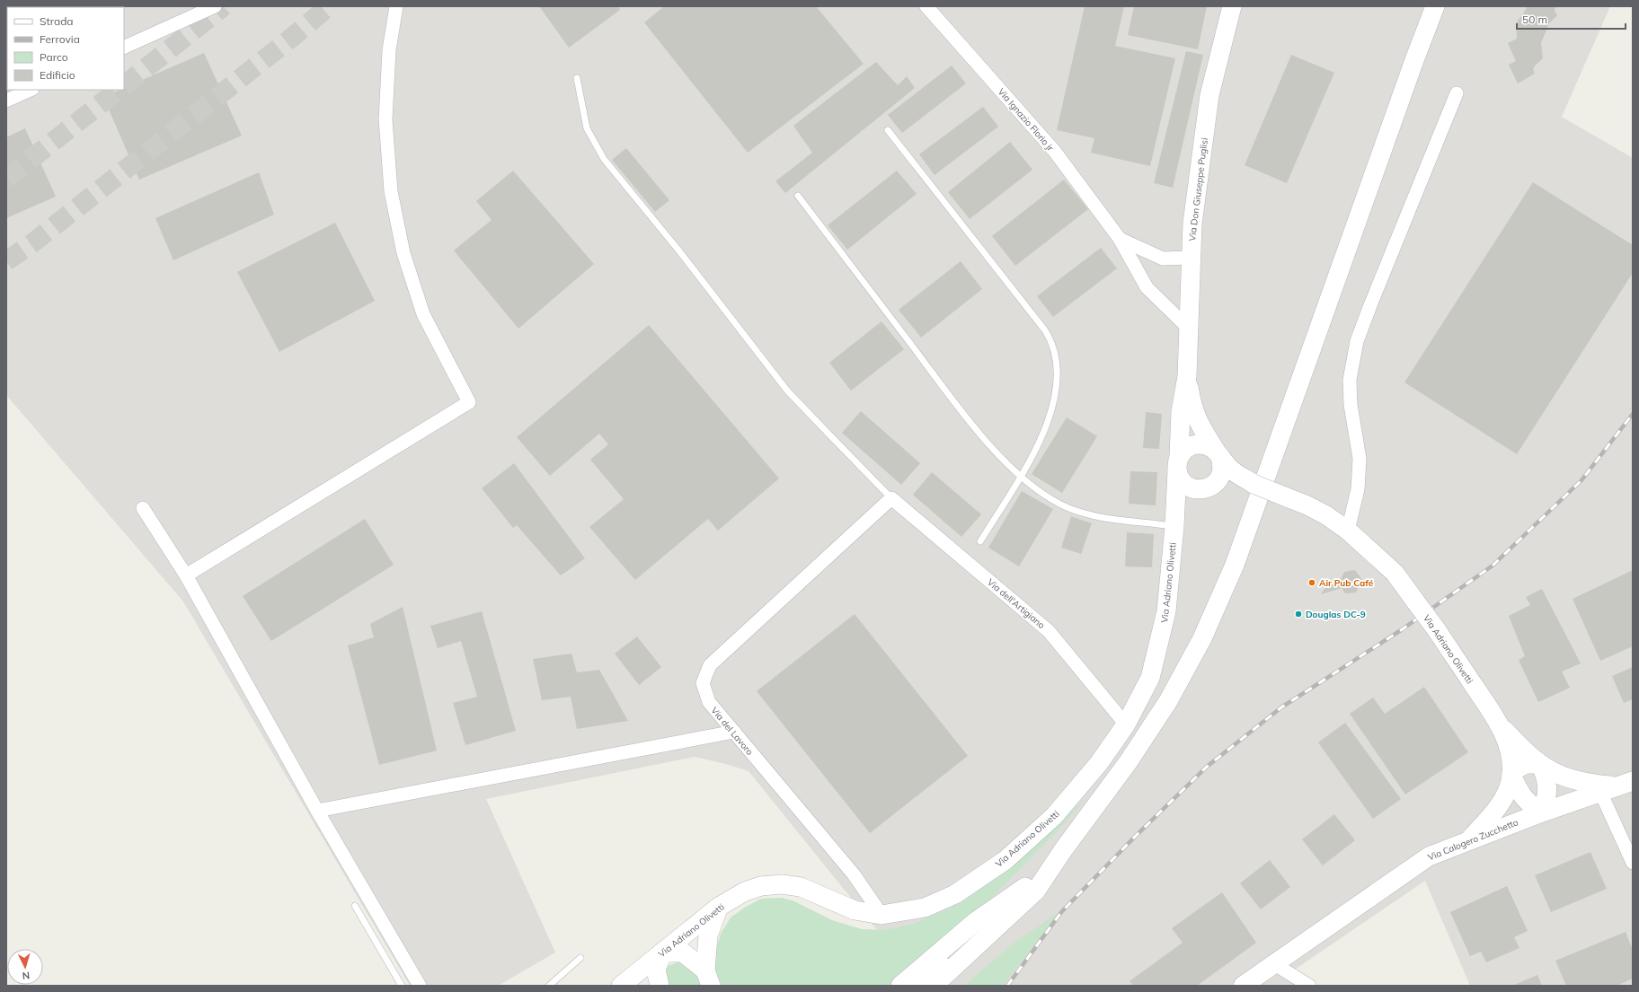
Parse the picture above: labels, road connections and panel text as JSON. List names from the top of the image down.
{
  "streets": {
    "main road": ["Via Don Giuseppe Puglisi", "Via Adriano Olivetti", "Via Calogero Zucchetto"],
    "street": ["Via Ignazio Florio jr", "Via dell'Artigiano", "Via del Lavoro"]
  },
  "crossings": [
    ["Via Ignazio Florio jr", "Via Don Giuseppe Puglisi"],
    ["Via Don Giuseppe Puglisi", "Via Adriano Olivetti"],
    ["Via Adriano Olivetti", "Via dell'Artigiano"],
    ["Via Adriano Olivetti", "Via del Lavoro"],
    ["Via Adriano Olivetti", "Via Calogero Zucchetto"],
    ["Via dell'Artigiano", "Via del Lavoro"]
  ],
  "places": ["Air Pub Café", "Douglas DC-9"],
  "legend": [
    "Strada",
    "Ferrovia",
    "Parco",
    "Edificio"
  ],
  "scale_bar": "50 m",
  "north": "bottom"
}
